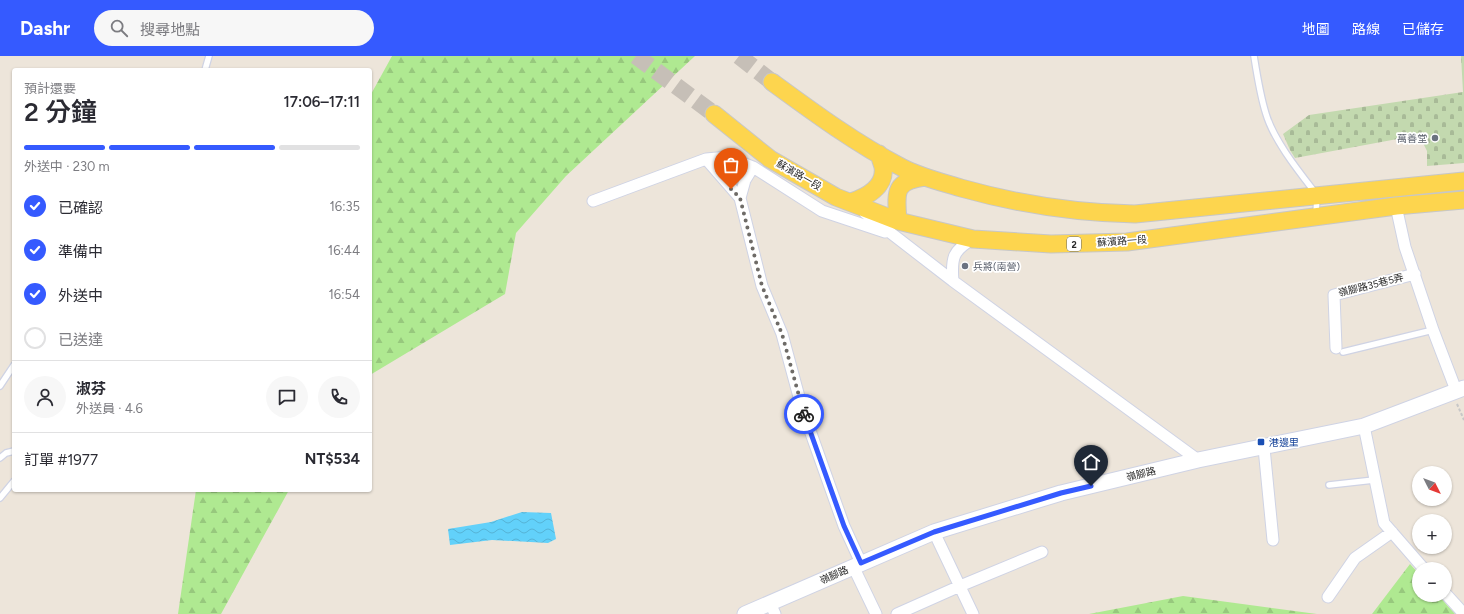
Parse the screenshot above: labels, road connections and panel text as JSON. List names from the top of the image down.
{
  "streets": {
    "main road": ["蘇濱路一段", "2"],
    "street": ["嶺腳路35巷5弄", "嶺腳路"]
  },
  "places": {
    "other": ["萬善堂", "兵將(南營)"],
    "transit": ["港邊里"]
  },
  "north": "bottom right",
  "page": {
    "header": "Dashr",
    "search": "搜尋地點",
    "nav": ["地圖", "路線", "已儲存"],
    "heading": ["2 分鐘", "預計還要", "17:06–17:11"],
    "panel": [
      "淑芬",
      "外送員 · 4.6",
      "訂單 #1977",
      "NT$534"
    ],
    "bar": "外送中 · 230 m",
    "list": [
      ["已確認", "16:35"],
      ["準備中", "16:44"],
      ["外送中", "16:54"],
      "已送達"
    ],
    "map_buttons": ["+", "−"]
  }
}
